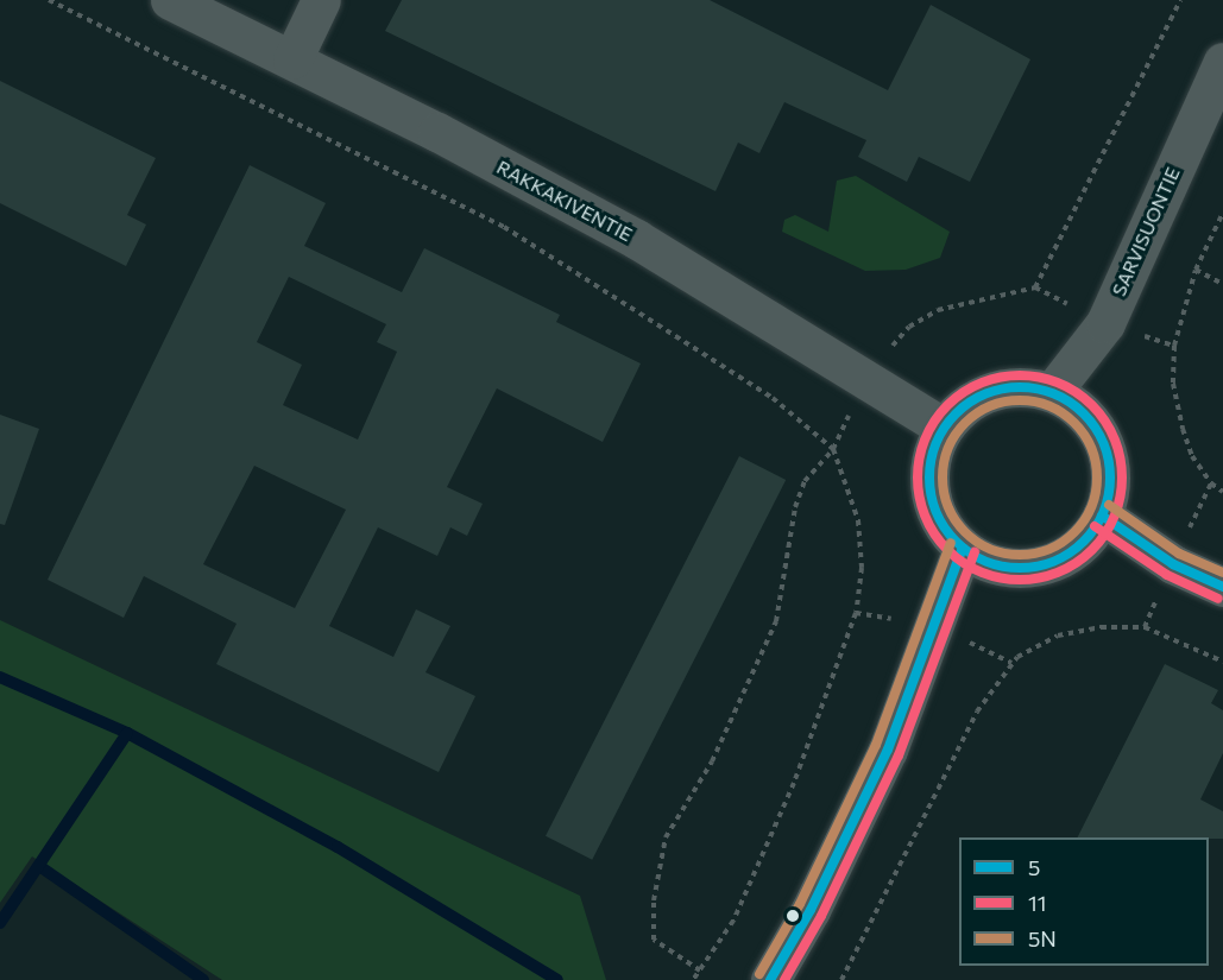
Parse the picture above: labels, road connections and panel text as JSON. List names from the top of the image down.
{
  "streets": {
    "street": ["RAKKAKIVENTIE", "SARVISUONTIE"]
  },
  "crossings": [
    ["RAKKAKIVENTIE", "SARVISUONTIE"]
  ],
  "lines": ["transit line 11", "transit line 5", "transit line 5N"],
  "legend": ["5", "11", "5N"]
}
